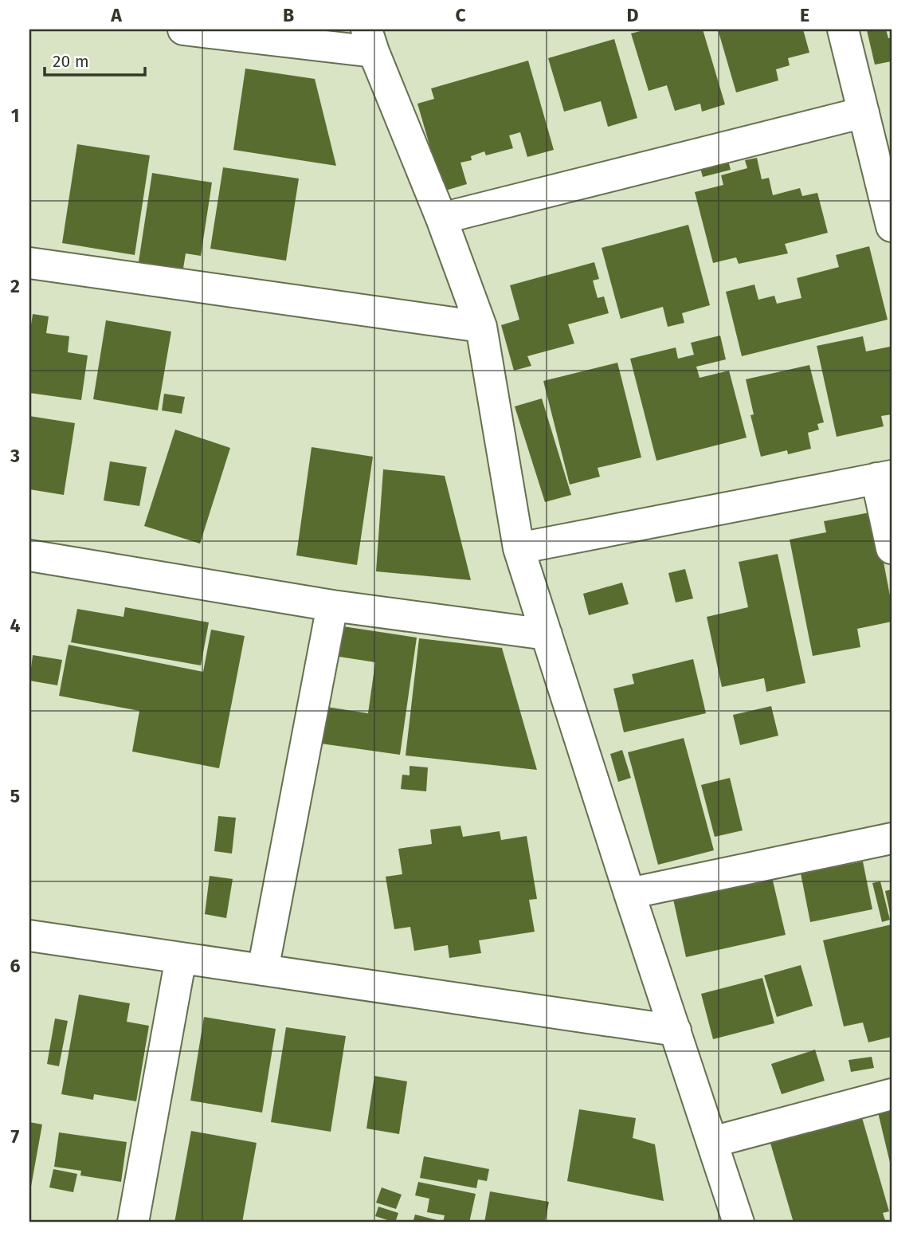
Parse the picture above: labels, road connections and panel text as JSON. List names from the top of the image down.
{
  "scale_bar": "20 m",
  "grid": {
    "columns": [
      "A",
      "B",
      "C",
      "D",
      "E"
    ],
    "rows": [
      "1",
      "2",
      "3",
      "4",
      "5",
      "6",
      "7"
    ]
  }
}
